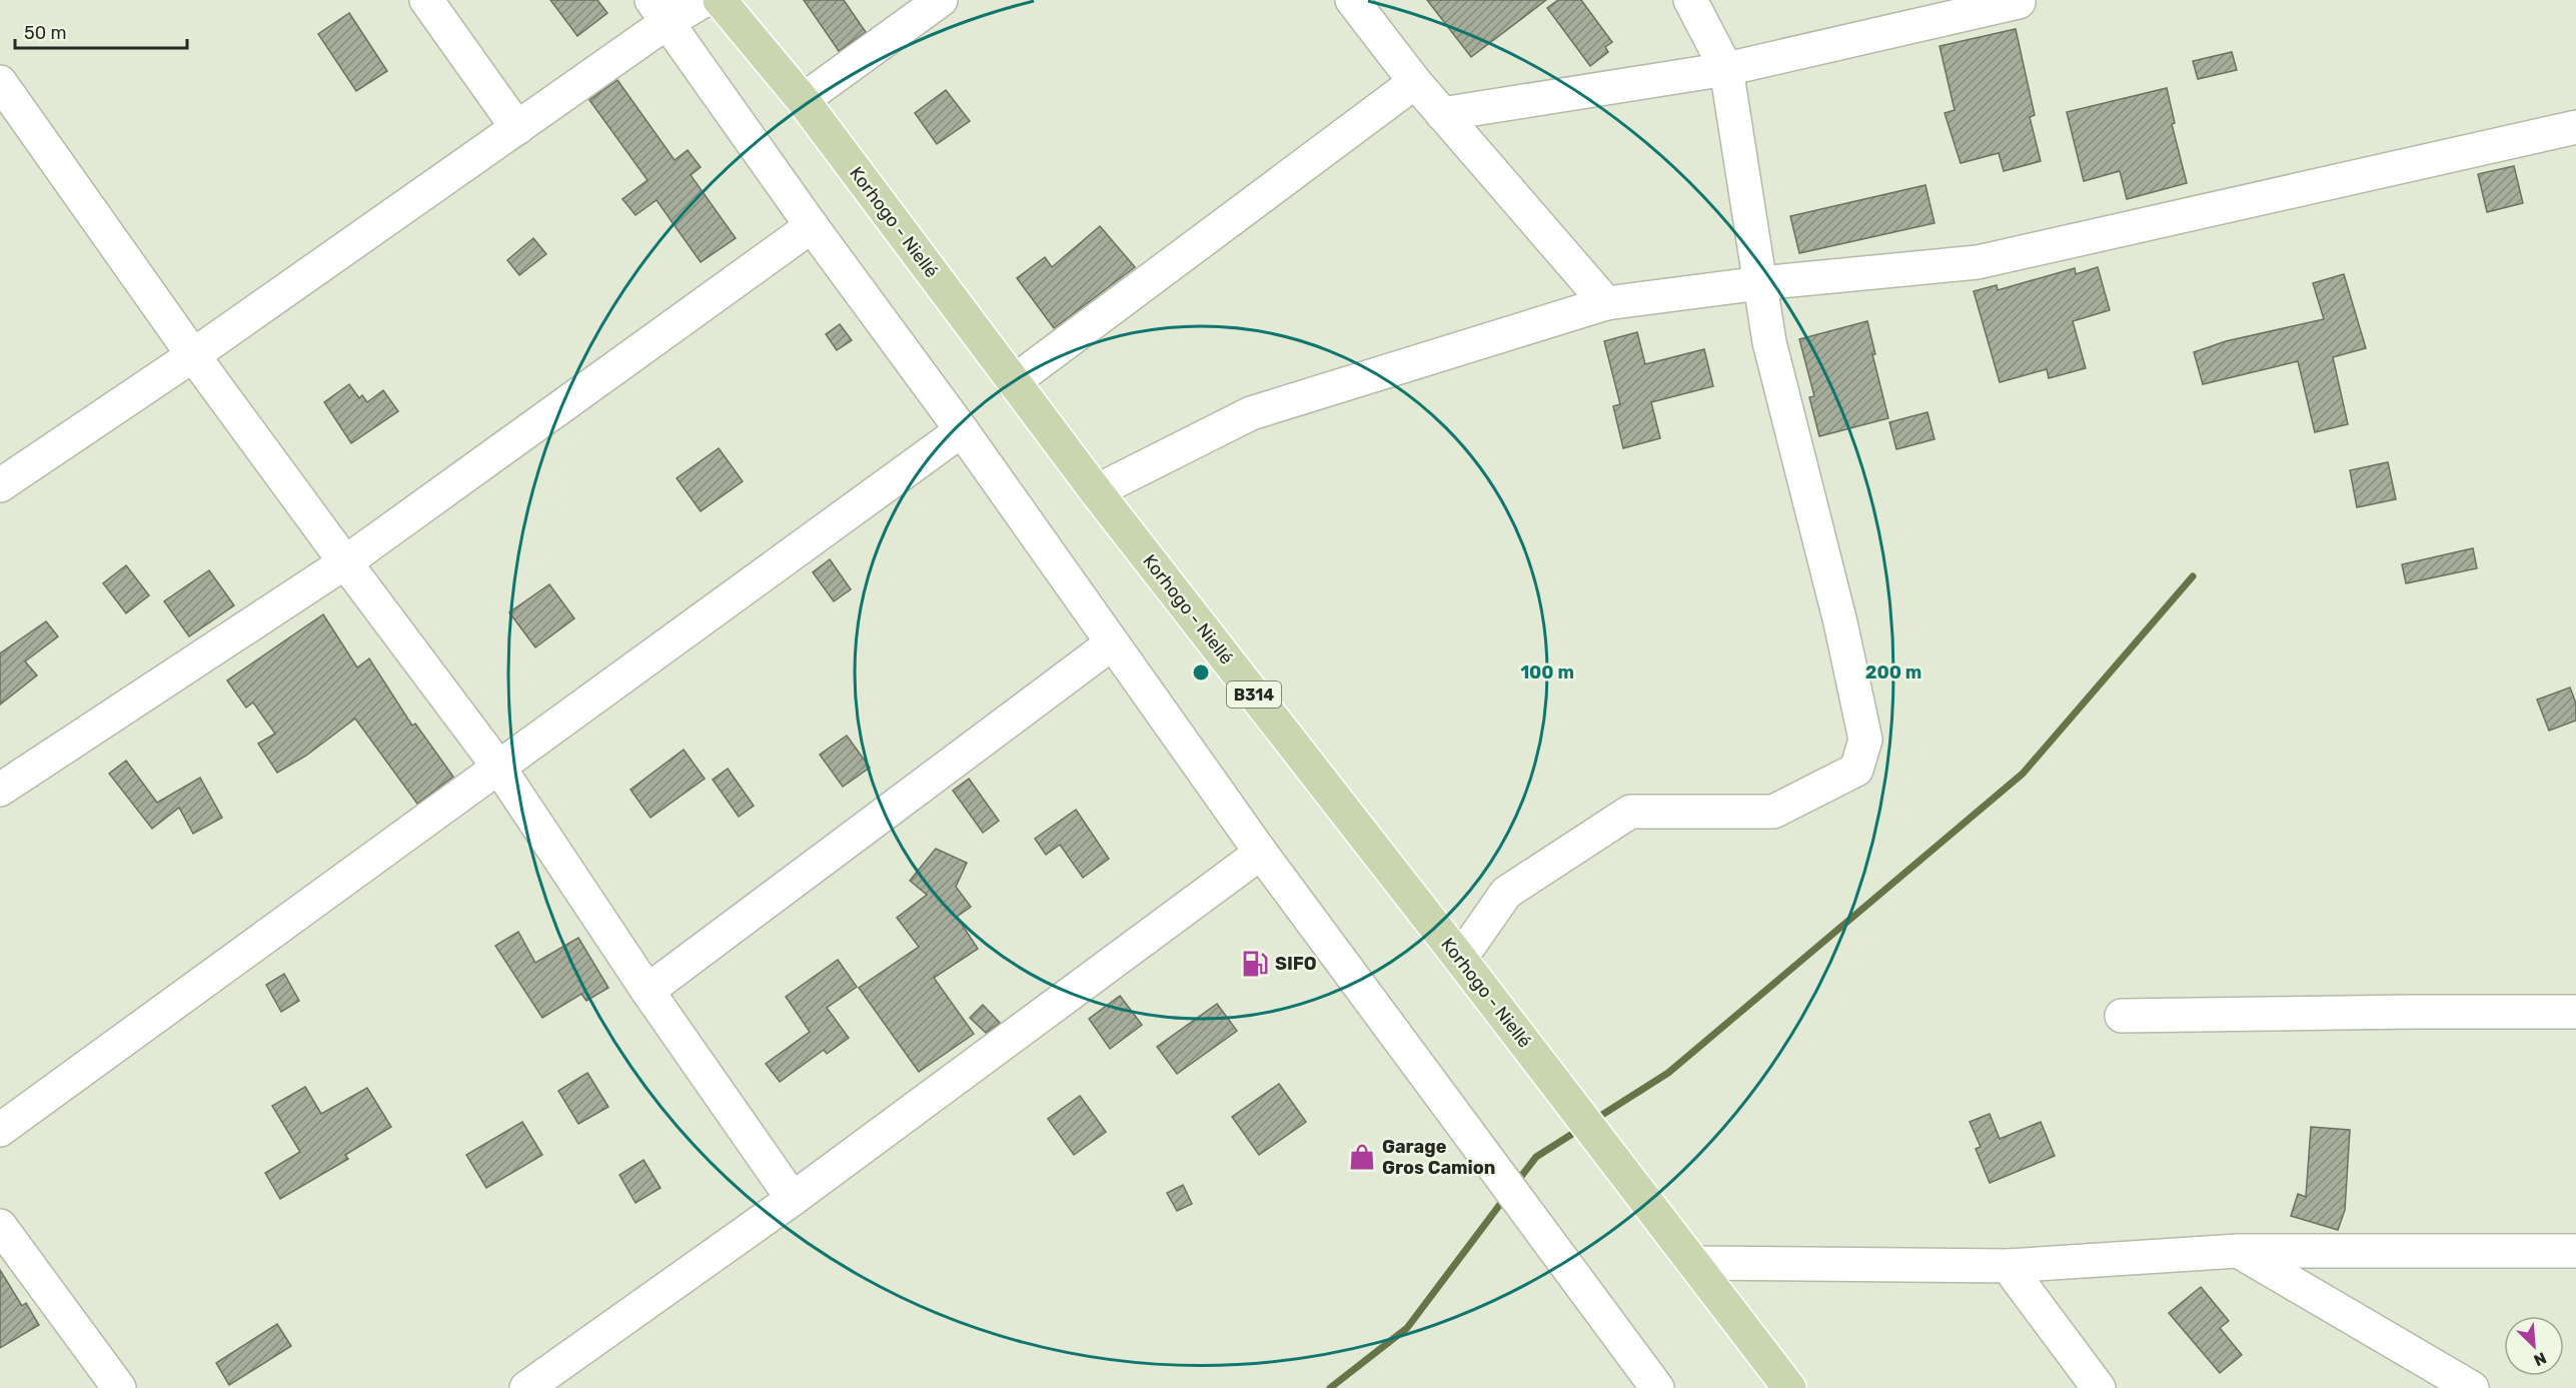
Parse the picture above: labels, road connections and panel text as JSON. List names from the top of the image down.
{
  "streets": {
    "main road": ["Korhogo - Niellé", "B314"]
  },
  "places": {
    "fuel station": ["SIFO"],
    "shop": ["Garage Gros Camion"]
  },
  "scale_bar": "50 m",
  "north": "bottom right",
  "rings": ["100 m", "200 m"]
}
